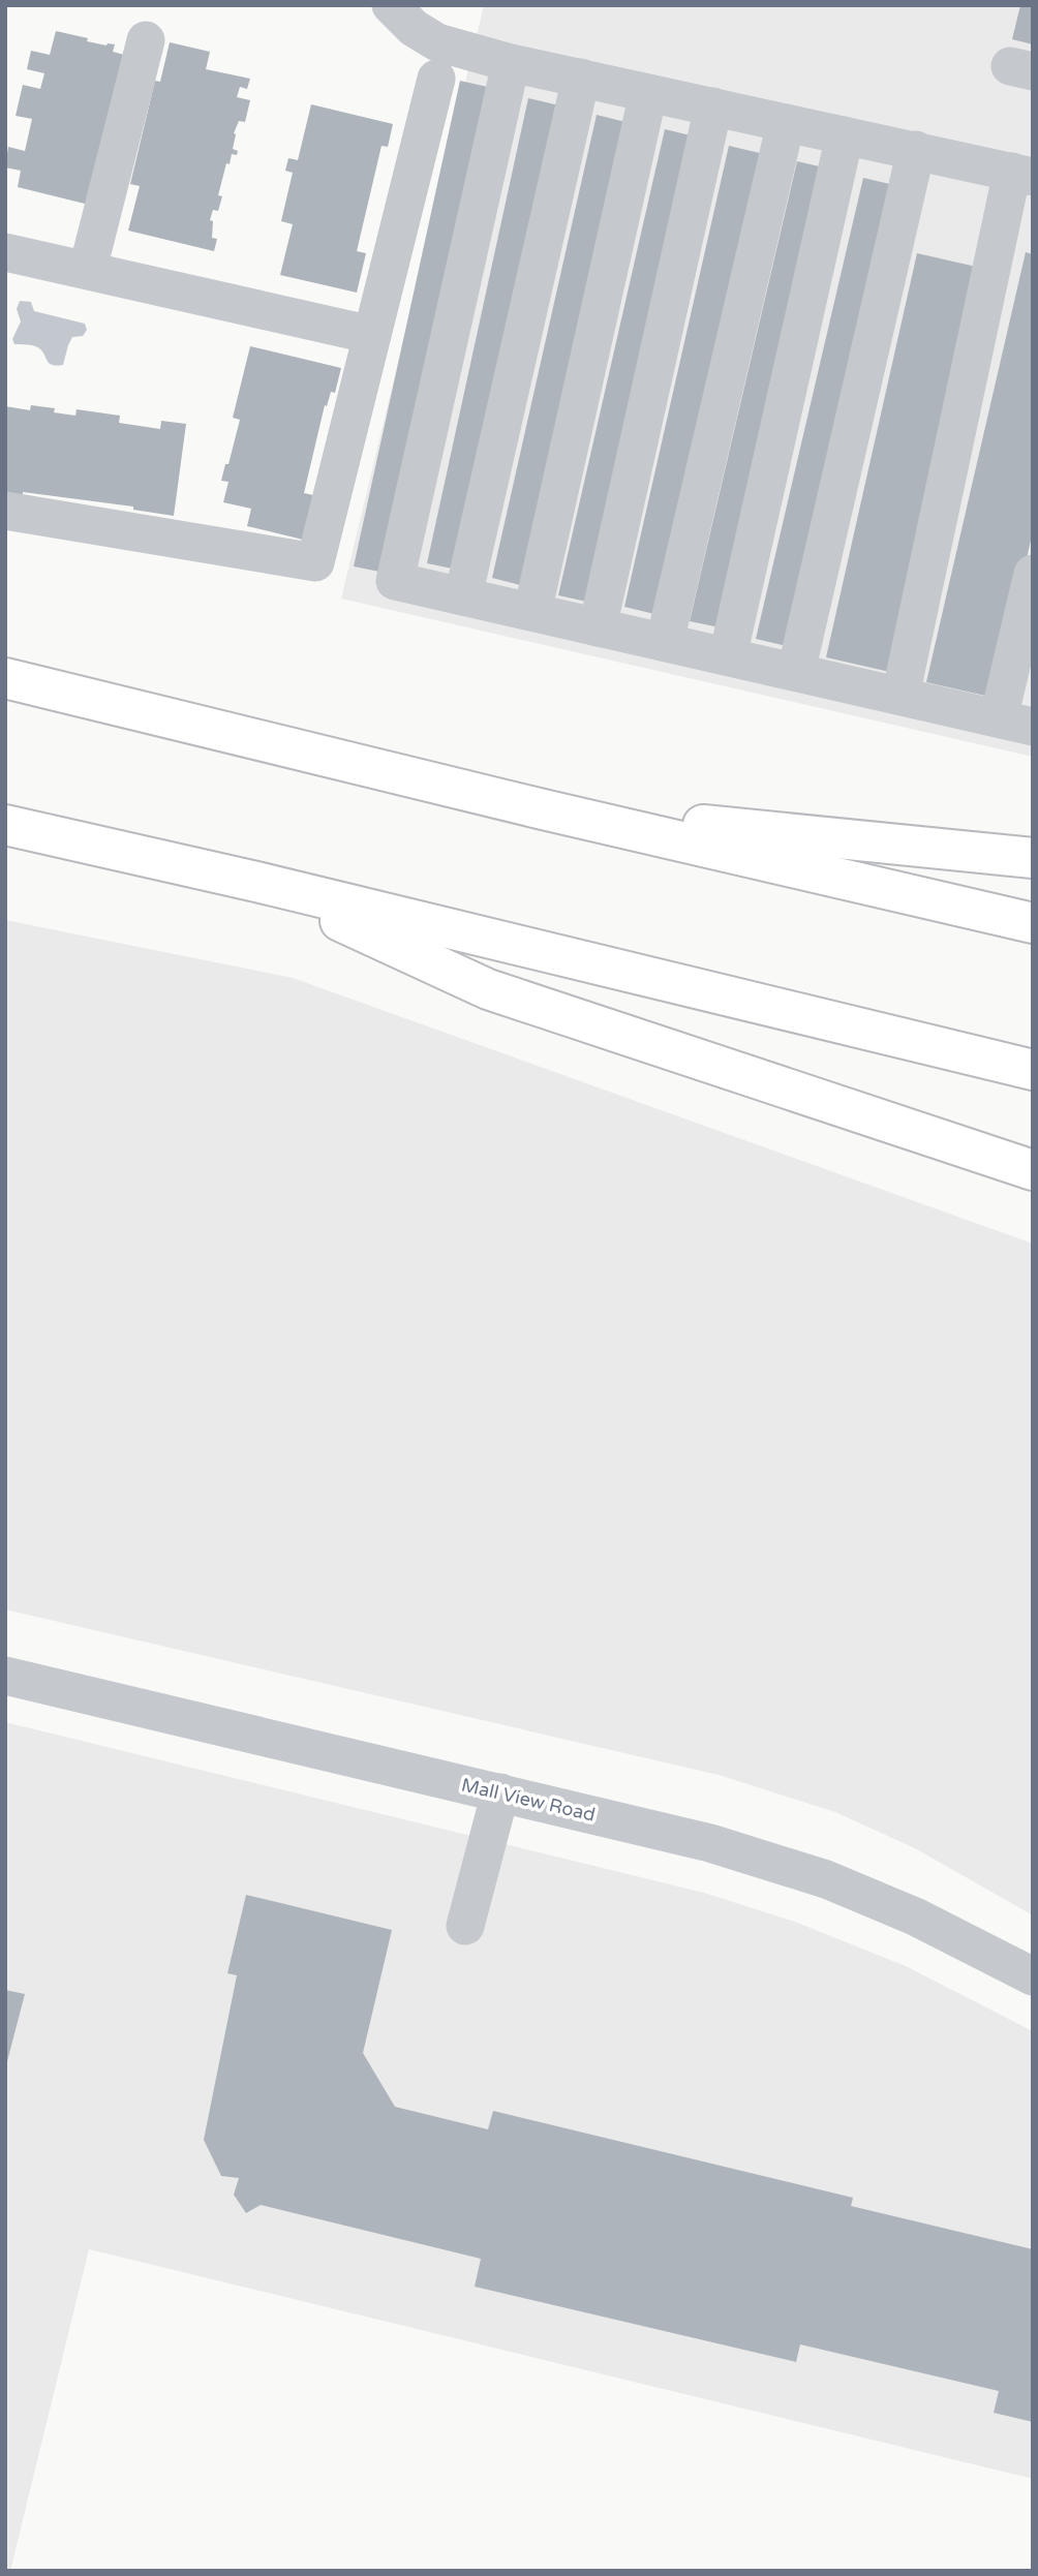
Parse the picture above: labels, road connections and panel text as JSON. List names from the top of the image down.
{
  "streets": {
    "street": ["Mall View Road"]
  }
}
